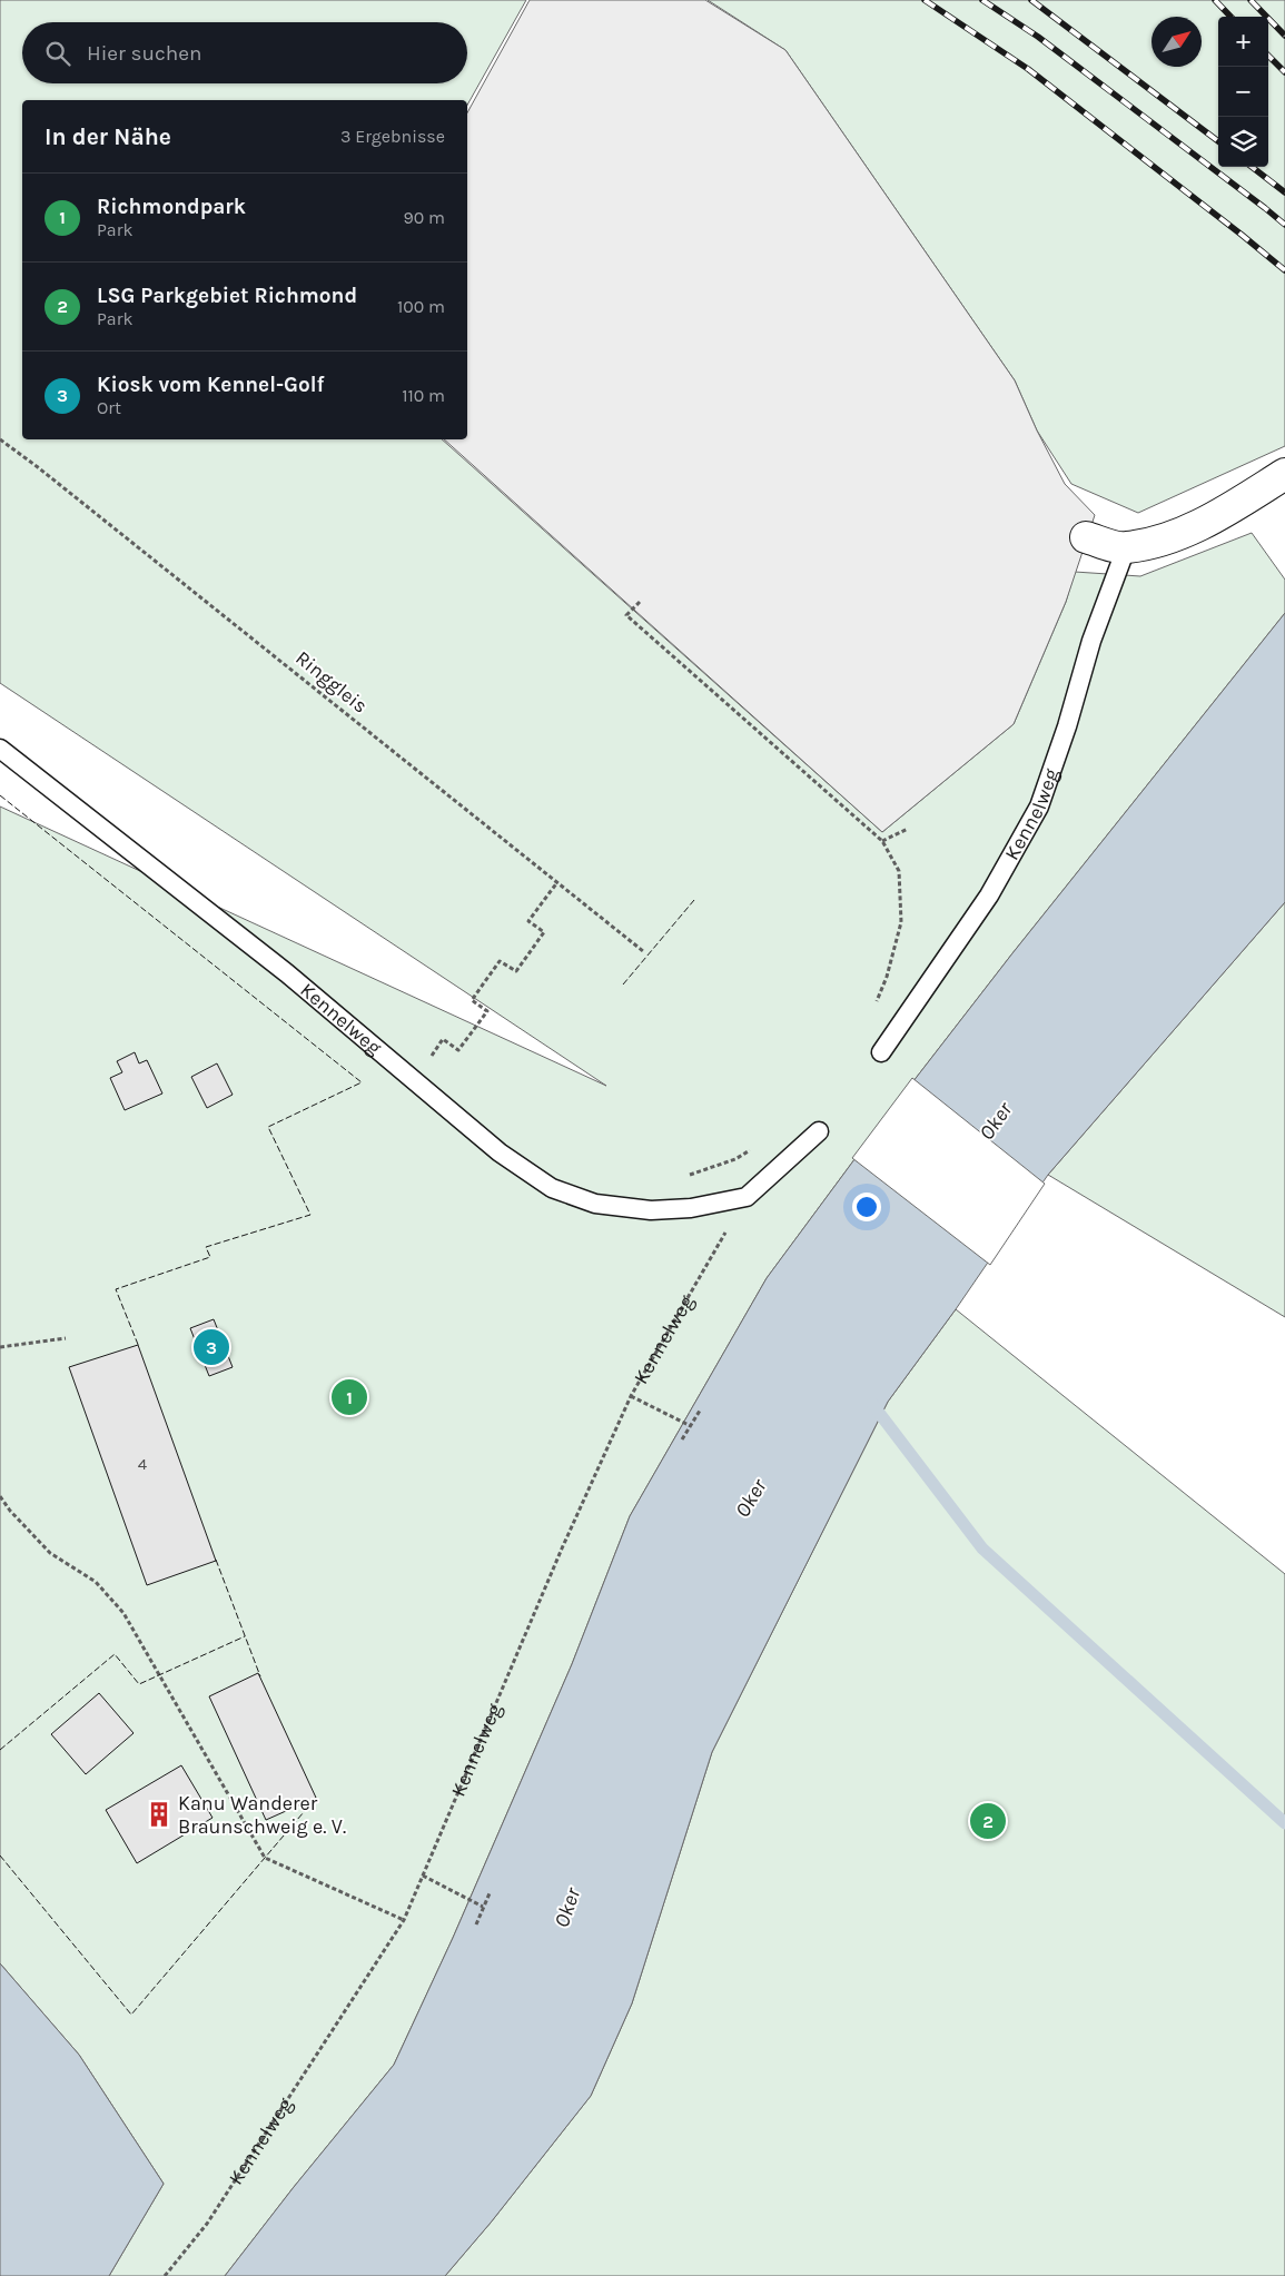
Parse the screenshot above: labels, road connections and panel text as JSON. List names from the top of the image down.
{
  "streets": {
    "lane": ["Kennelweg"],
    "path": ["Ringgleis"]
  },
  "water": ["Oker"],
  "places": {
    "building": ["Kanu Wanderer Braunschweig e. V."]
  },
  "house_numbers": ["4"],
  "north": "top right",
  "page": {
    "map_buttons": ["+", "−"],
    "search": "Hier suchen",
    "heading": ["In der Nähe", "3 Ergebnisse"],
    "list": [
      {
        "mark": "1",
        "name": "Richmondpark",
        "note": "Park",
        "value": "90 m"
      },
      {
        "mark": "2",
        "name": "LSG Parkgebiet Richmond",
        "note": "Park",
        "value": "100 m"
      },
      {
        "mark": "3",
        "name": "Kiosk vom Kennel-Golf",
        "note": "Ort",
        "value": "110 m"
      }
    ],
    "pins": ["3", "1", "2"]
  }
}
